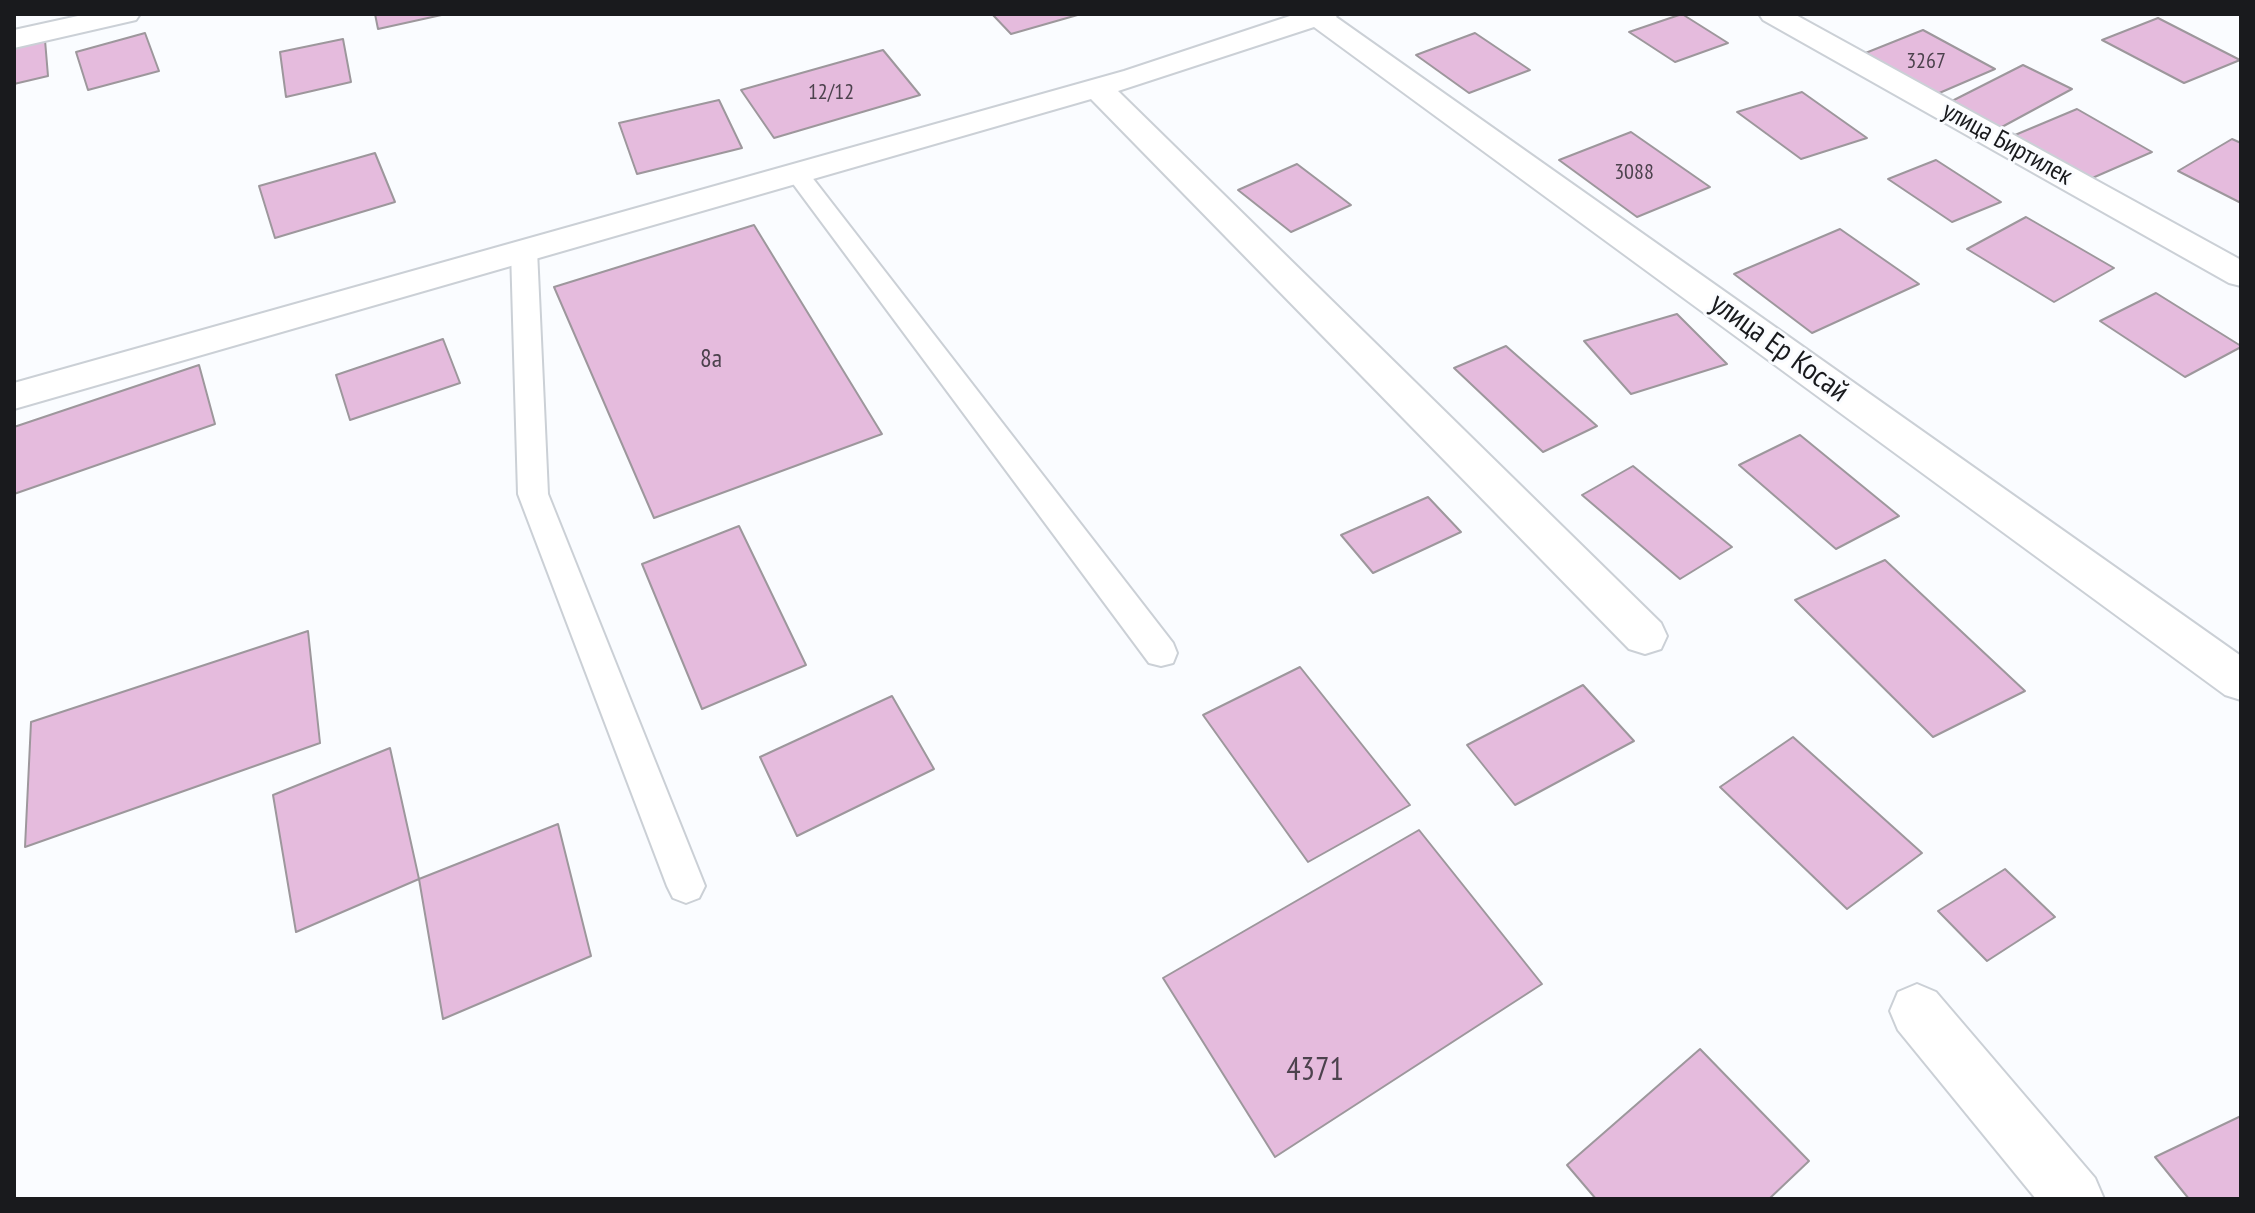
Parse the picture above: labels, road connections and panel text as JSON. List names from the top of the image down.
{
  "streets": {
    "street": ["улица Биртилек", "улица Ер Косай"]
  },
  "house_numbers": [
    "3267",
    "12/12",
    "3088",
    "8а",
    "4371"
  ]
}
